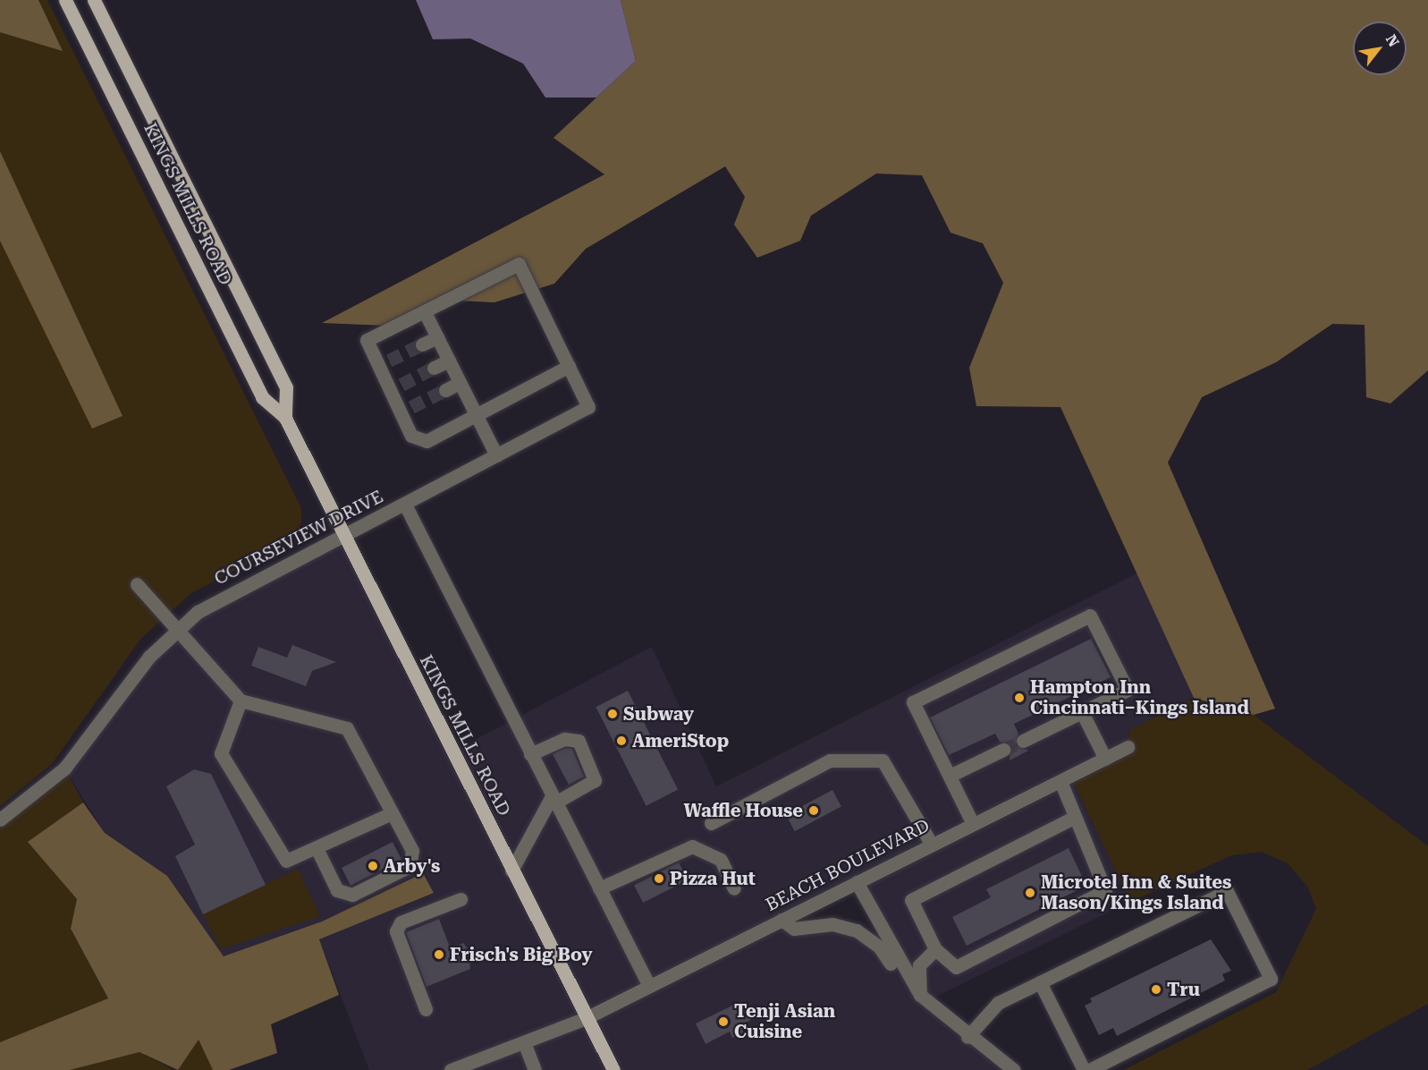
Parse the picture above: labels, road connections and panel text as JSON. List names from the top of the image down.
{
  "streets": {
    "main road": ["KINGS MILLS ROAD"],
    "street": ["COURSEVIEW DRIVE", "BEACH BOULEVARD"]
  },
  "crossings": [
    ["KINGS MILLS ROAD", "COURSEVIEW DRIVE"],
    ["KINGS MILLS ROAD", "BEACH BOULEVARD"],
    ["COURSEVIEW DRIVE", "BEACH BOULEVARD"]
  ],
  "places": [
    "Hampton Inn Cincinnati–Kings Island",
    "Subway",
    "AmeriStop",
    "Waffle House",
    "Arby's",
    "Pizza Hut",
    "Microtel Inn & Suites Mason/Kings Island",
    "Frisch's Big Boy",
    "Tru",
    "Tenji Asian Cuisine"
  ],
  "north": "top right"
}
